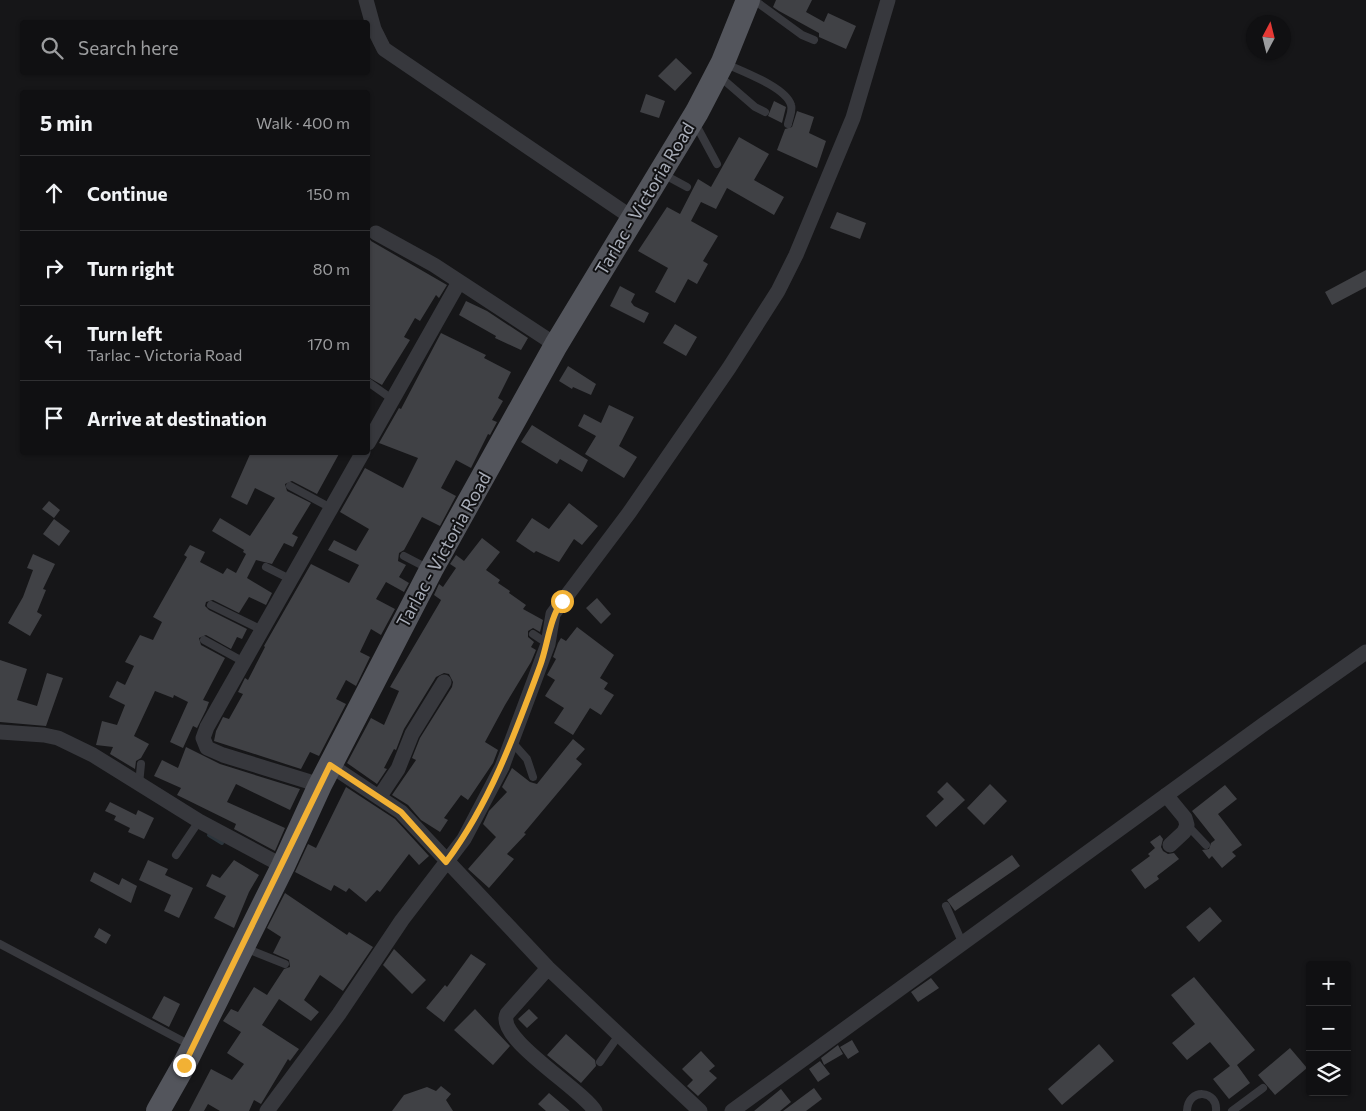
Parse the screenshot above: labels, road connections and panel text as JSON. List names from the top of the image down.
{
  "streets": {
    "main road": ["Tarlac - Victoria Road"]
  },
  "north": "top",
  "page": {
    "search": "Search here",
    "heading": ["5 min", "Walk · 400 m"],
    "list": [
      ["Continue", "150 m"],
      ["Turn right", "80 m"],
      ["Turn left", "Tarlac - Victoria Road", "170 m"],
      "Arrive at destination"
    ],
    "map_buttons": ["+", "−"]
  }
}
